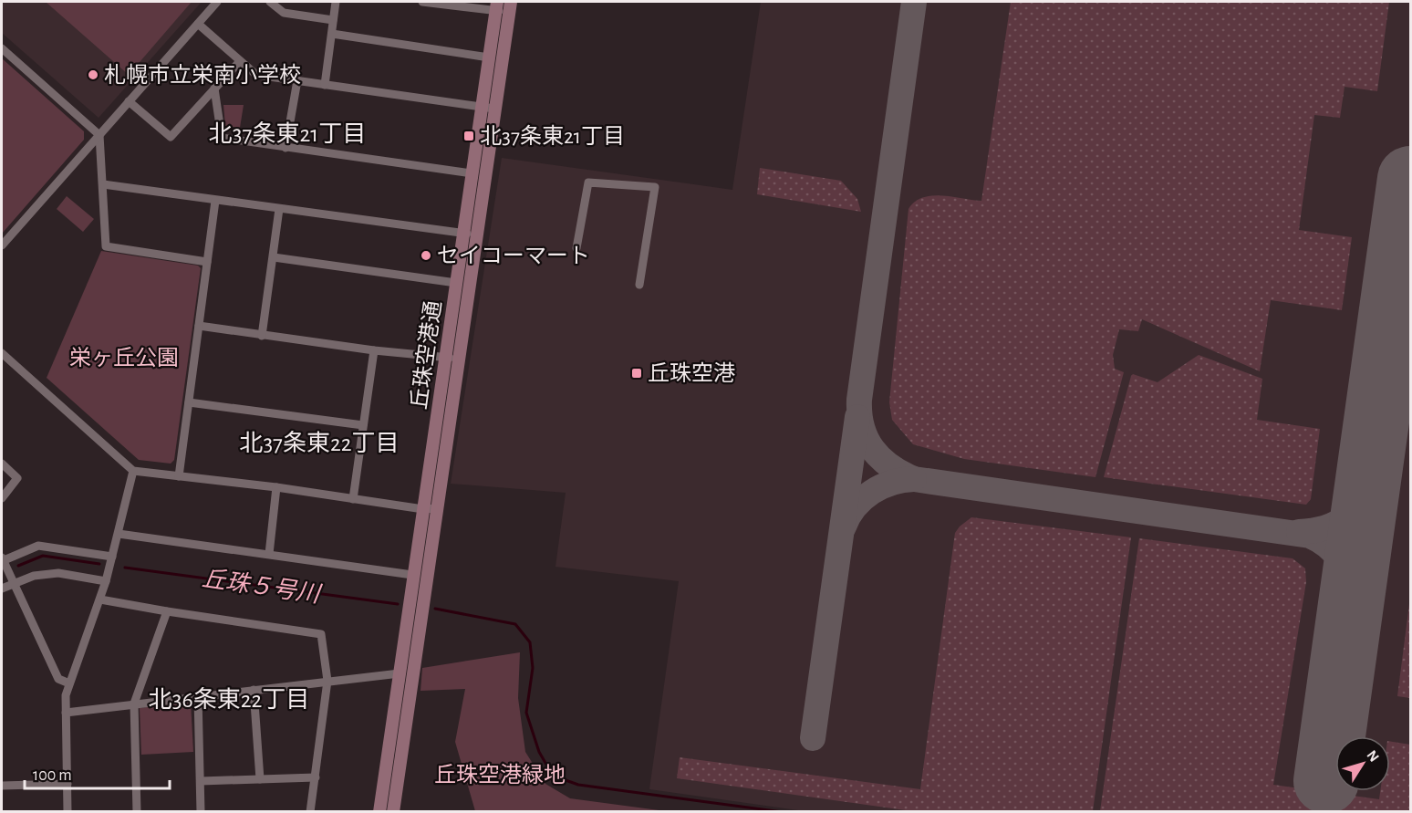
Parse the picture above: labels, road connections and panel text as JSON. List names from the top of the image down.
{
  "streets": {
    "main road": ["丘珠空港通"]
  },
  "districts": ["北37条東21丁目", "北37条東22丁目", "北36条東22丁目"],
  "water": ["丘珠５号川"],
  "parks": ["栄ヶ丘公園", "丘珠空港緑地"],
  "places": {
    "other": ["札幌市立栄南小学校", "セイコーマート"],
    "transit": ["北37条東21丁目", "丘珠空港"]
  },
  "scale_bar": "100 m",
  "north": "top right"
}
